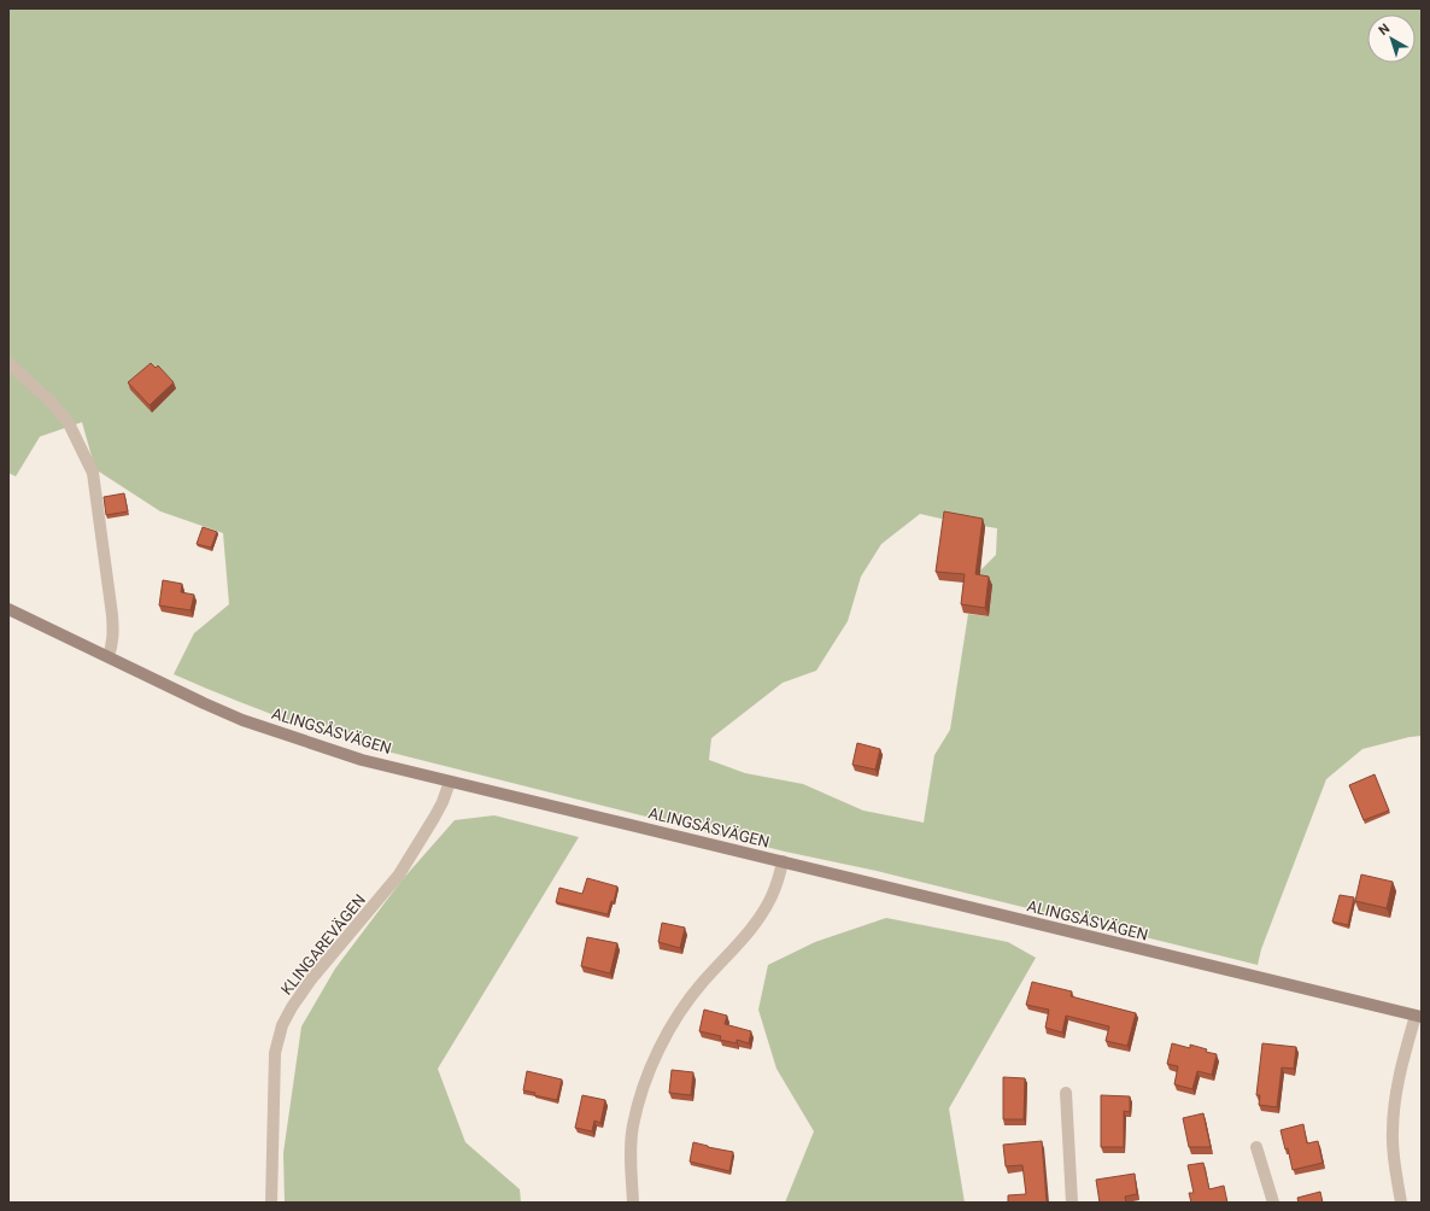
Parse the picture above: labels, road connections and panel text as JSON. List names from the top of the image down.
{
  "streets": {
    "main road": ["ALINGSÅSVÄGEN"],
    "street": ["KLINGAREVÄGEN"]
  },
  "crossings": [
    ["ALINGSÅSVÄGEN", "KLINGAREVÄGEN"]
  ],
  "north": "top left"
}
